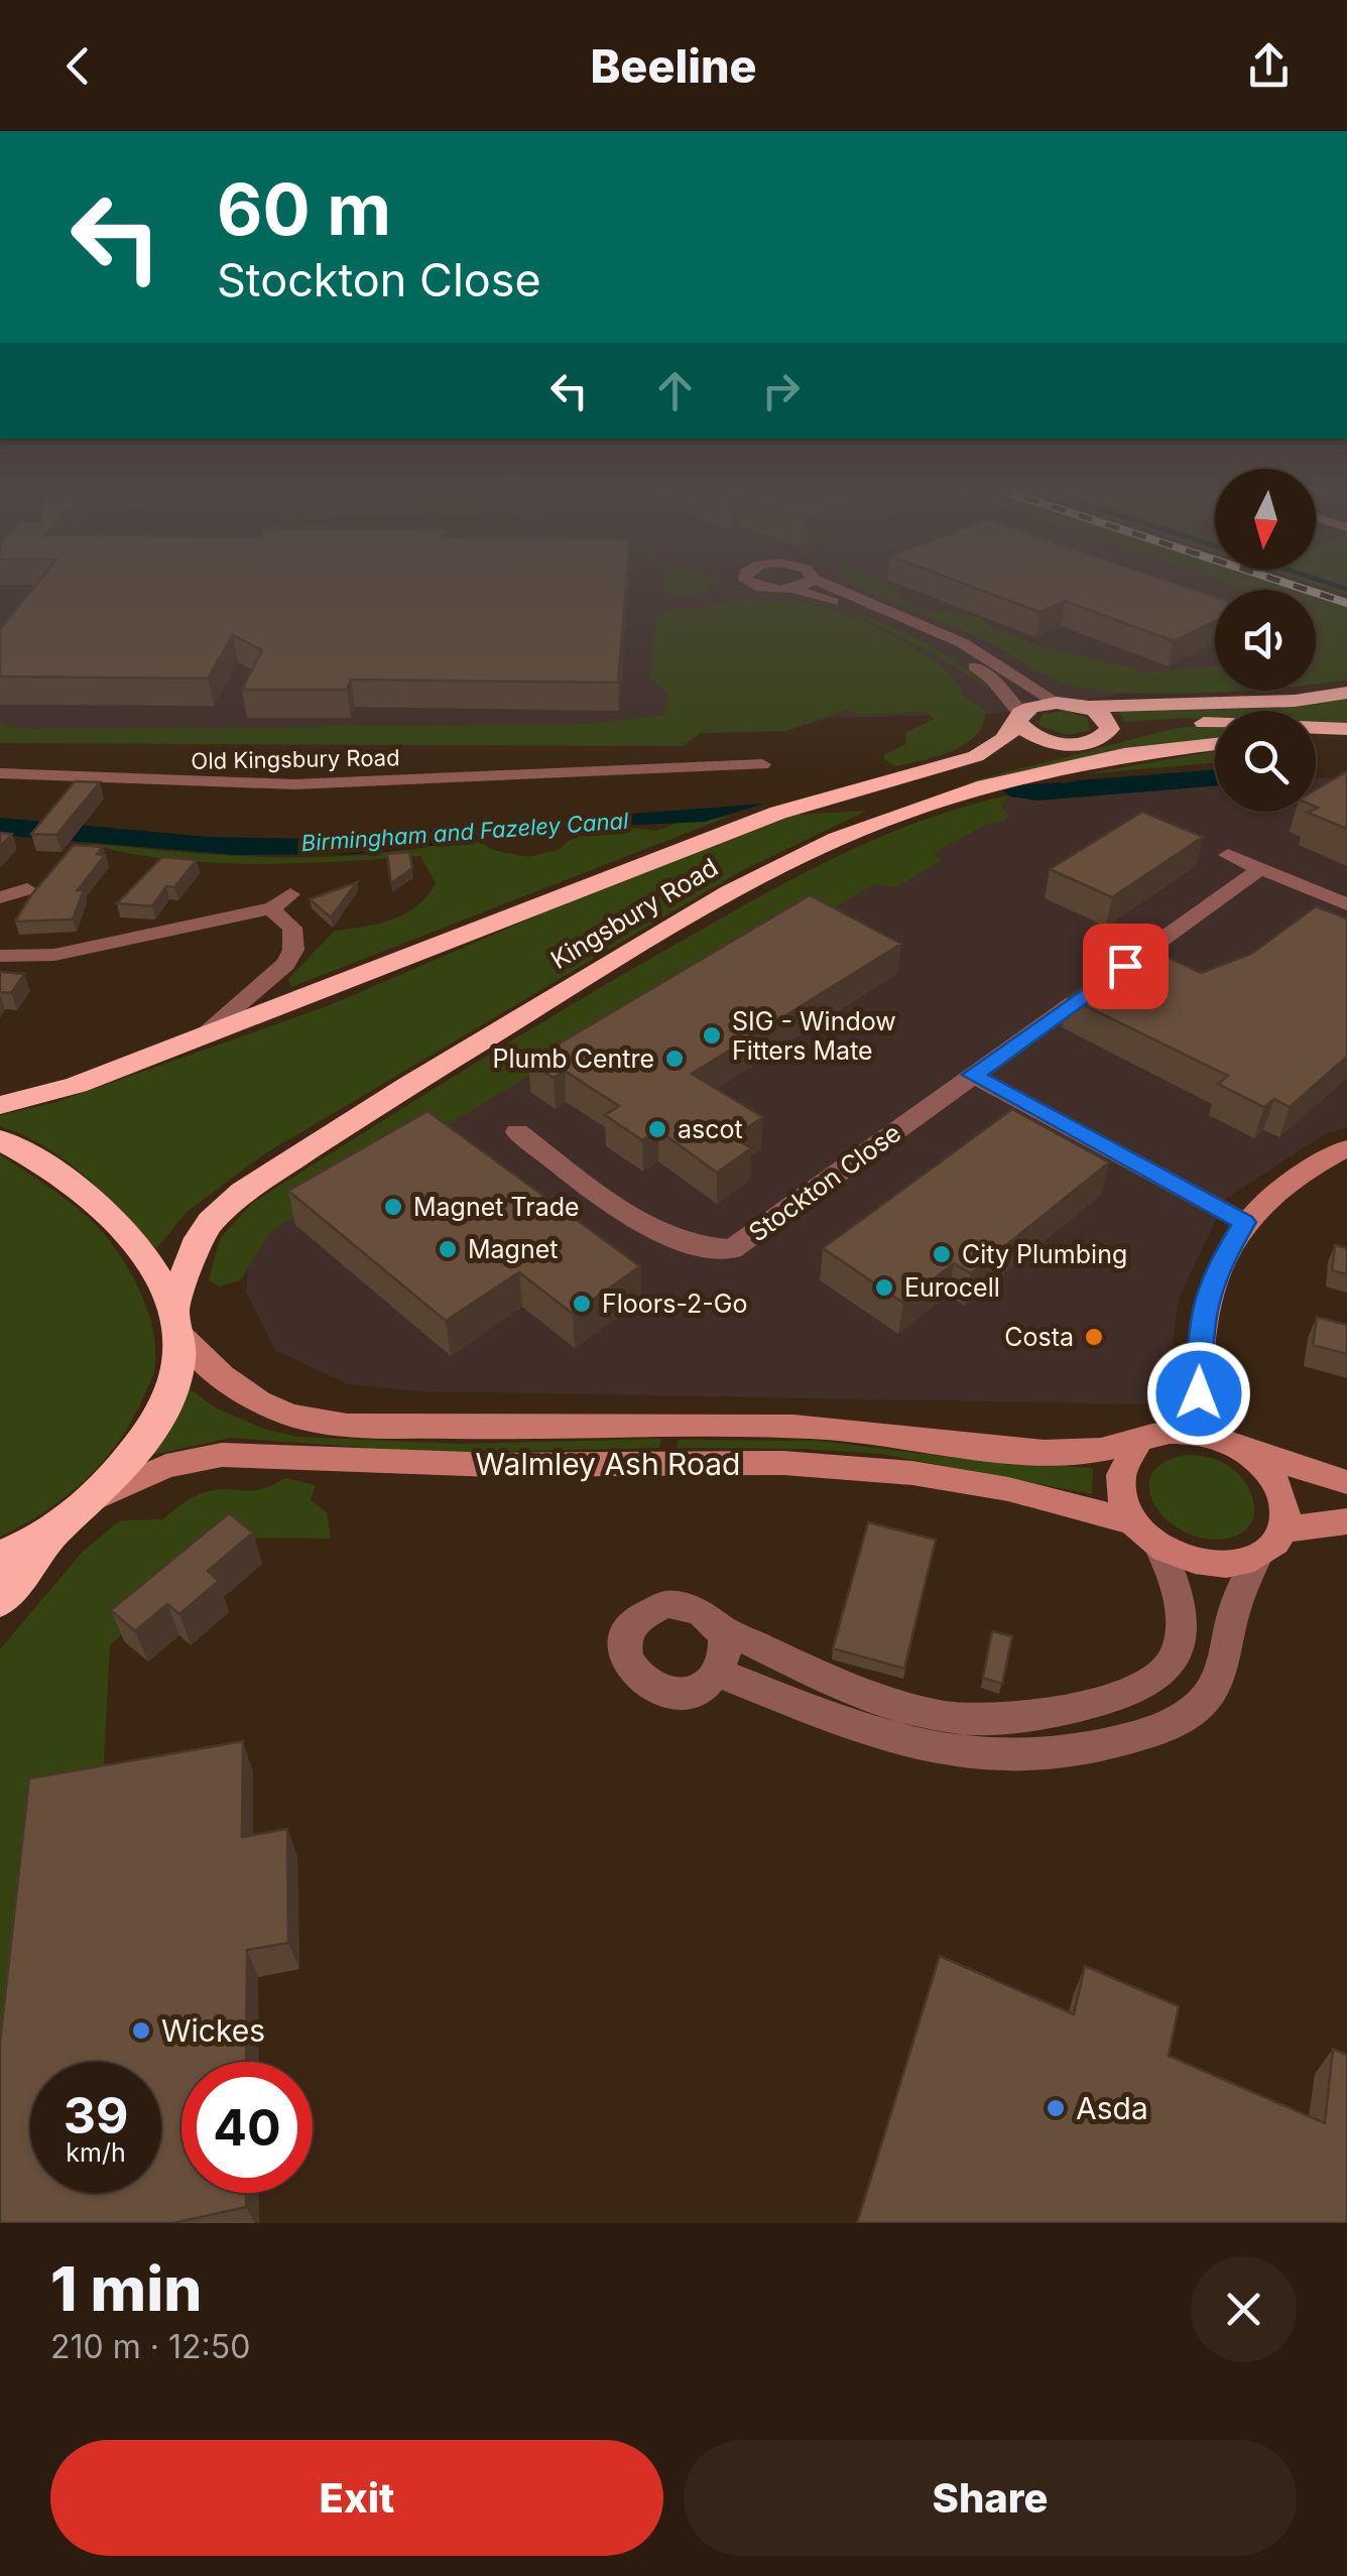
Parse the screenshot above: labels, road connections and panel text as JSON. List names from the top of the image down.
{
  "streets": {
    "highway": ["Kingsbury Road"],
    "street": ["Old Kingsbury Road", "Stockton Close", "Walmley Ash Road"]
  },
  "crossings": [
    ["Kingsbury Road", "Walmley Ash Road"]
  ],
  "water": ["Birmingham and Fazeley Canal"],
  "places": [
    "SIG - Window Fitters Mate",
    "Plumb Centre",
    "ascot",
    "Magnet Trade",
    "Magnet",
    "City Plumbing",
    "Eurocell",
    "Floors-2-Go",
    "Costa",
    "Wickes",
    "Asda"
  ],
  "north": "bottom",
  "page": {
    "header": "Beeline",
    "turn": ["60 m", "Stockton Close"],
    "speed": "39 km/h",
    "limit": "40",
    "heading": ["1 min", "210 m · 12:50"],
    "buttons": ["Exit", "Share"]
  }
}
